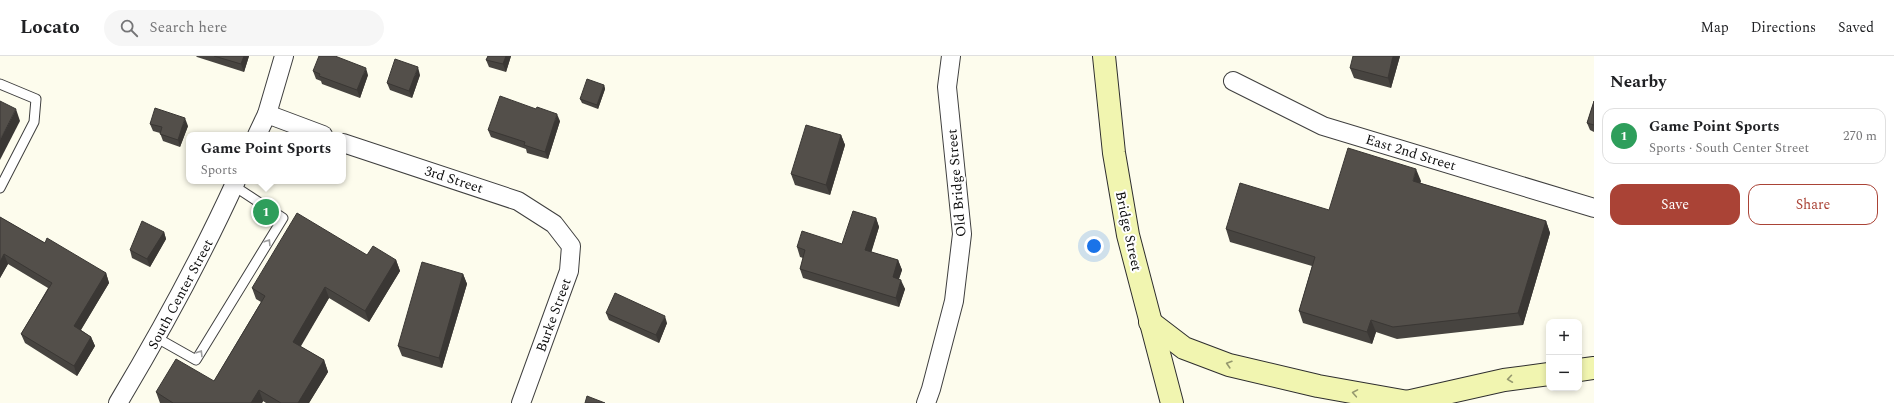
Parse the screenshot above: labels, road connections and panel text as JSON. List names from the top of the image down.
{
  "streets": {
    "main road": ["Bridge Street"],
    "street": [
      "East 2nd Street",
      "3rd Street",
      "Old Bridge Street",
      "South Center Street",
      "Burke Street"
    ]
  },
  "crossings": [
    ["3rd Street", "Burke Street"]
  ],
  "page": {
    "header": "Locato",
    "search": "Search here",
    "nav": ["Map", "Directions", "Saved"],
    "heading": "Nearby",
    "list": [
      {
        "mark": "1",
        "name": "Game Point Sports",
        "note": "Sports · South Center Street",
        "value": "270 m"
      }
    ],
    "popup": ["Game Point Sports", "Sports"],
    "buttons": ["Save", "Share"],
    "pins": "1",
    "map_buttons": ["+", "−"]
  }
}
